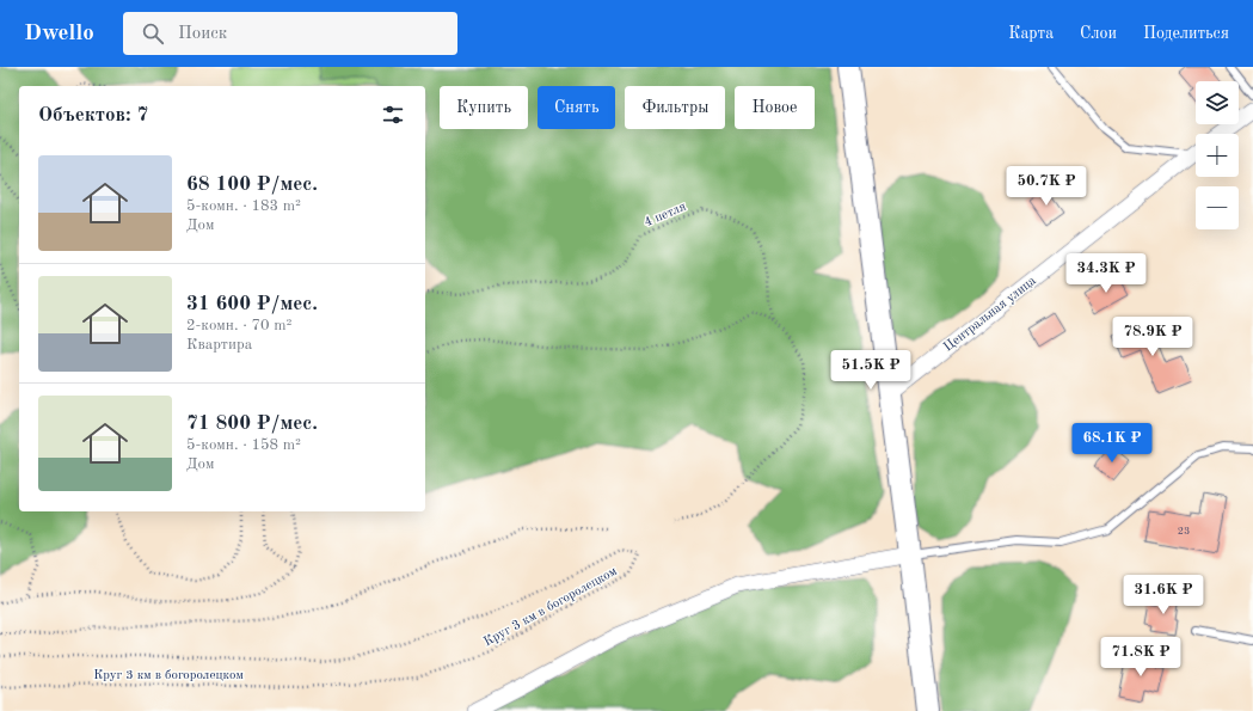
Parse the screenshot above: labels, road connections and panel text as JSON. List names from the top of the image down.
{
  "streets": {
    "street": ["Центральная улица"],
    "path": ["4 петля", "Круг 3 км в богоролецком"]
  },
  "house_numbers": ["23"],
  "page": {
    "header": "Dwello",
    "search": "Поиск",
    "nav": ["Карта", "Слои", "Поделиться"],
    "map_buttons": ["+", "−"],
    "chip": [
      "Купить",
      "Снять",
      "Фильтры",
      "Новое"
    ],
    "heading": "Объектов: 7",
    "list": [
      {
        "name": "68 100 ₽/мес.",
        "note": "5-комн. · 183 m² · Дом"
      },
      {
        "name": "31 600 ₽/мес.",
        "note": "2-комн. · 70 m² · Квартира"
      },
      {
        "name": "71 800 ₽/мес.",
        "note": "5-комн. · 158 m² · Дом"
      }
    ],
    "price": [
      "50.7K ₽",
      "34.3K ₽",
      "78.9K ₽",
      "51.5K ₽",
      "68.1K ₽",
      "31.6K ₽",
      "71.8K ₽"
    ]
  }
}
